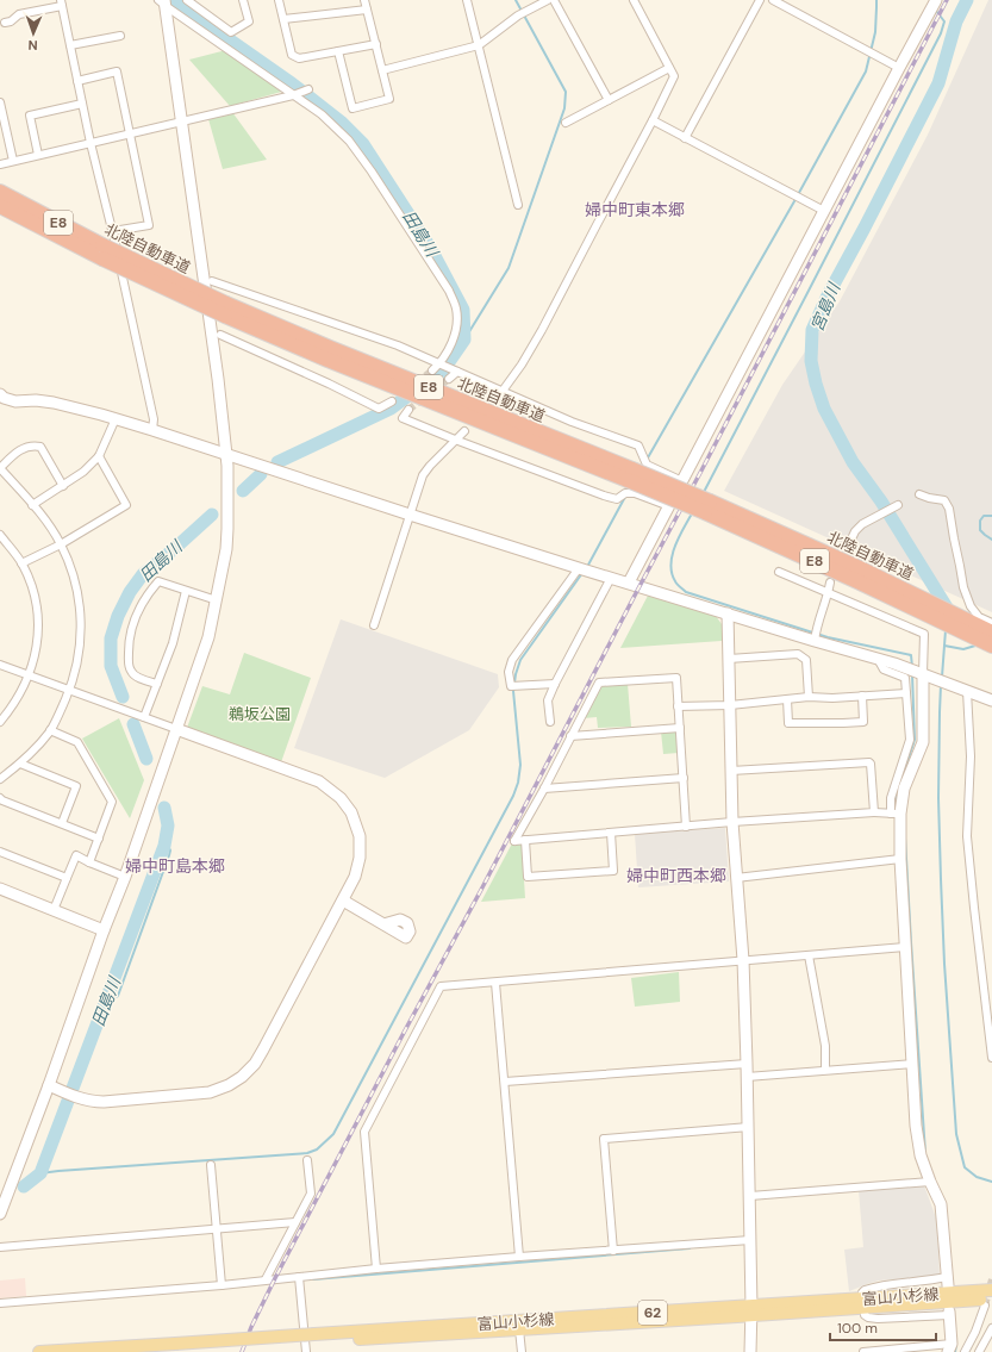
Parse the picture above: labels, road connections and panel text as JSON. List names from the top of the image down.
{
  "streets": {
    "highway": ["E8", "北陸自動車道"],
    "main road": ["富山小杉線", "62"]
  },
  "districts": ["婦中町東本郷", "婦中町島本郷", "婦中町西本郷"],
  "water": ["田島川", "宮島川"],
  "parks": ["鵜坂公園"],
  "scale_bar": "100 m",
  "north": "bottom"
}
